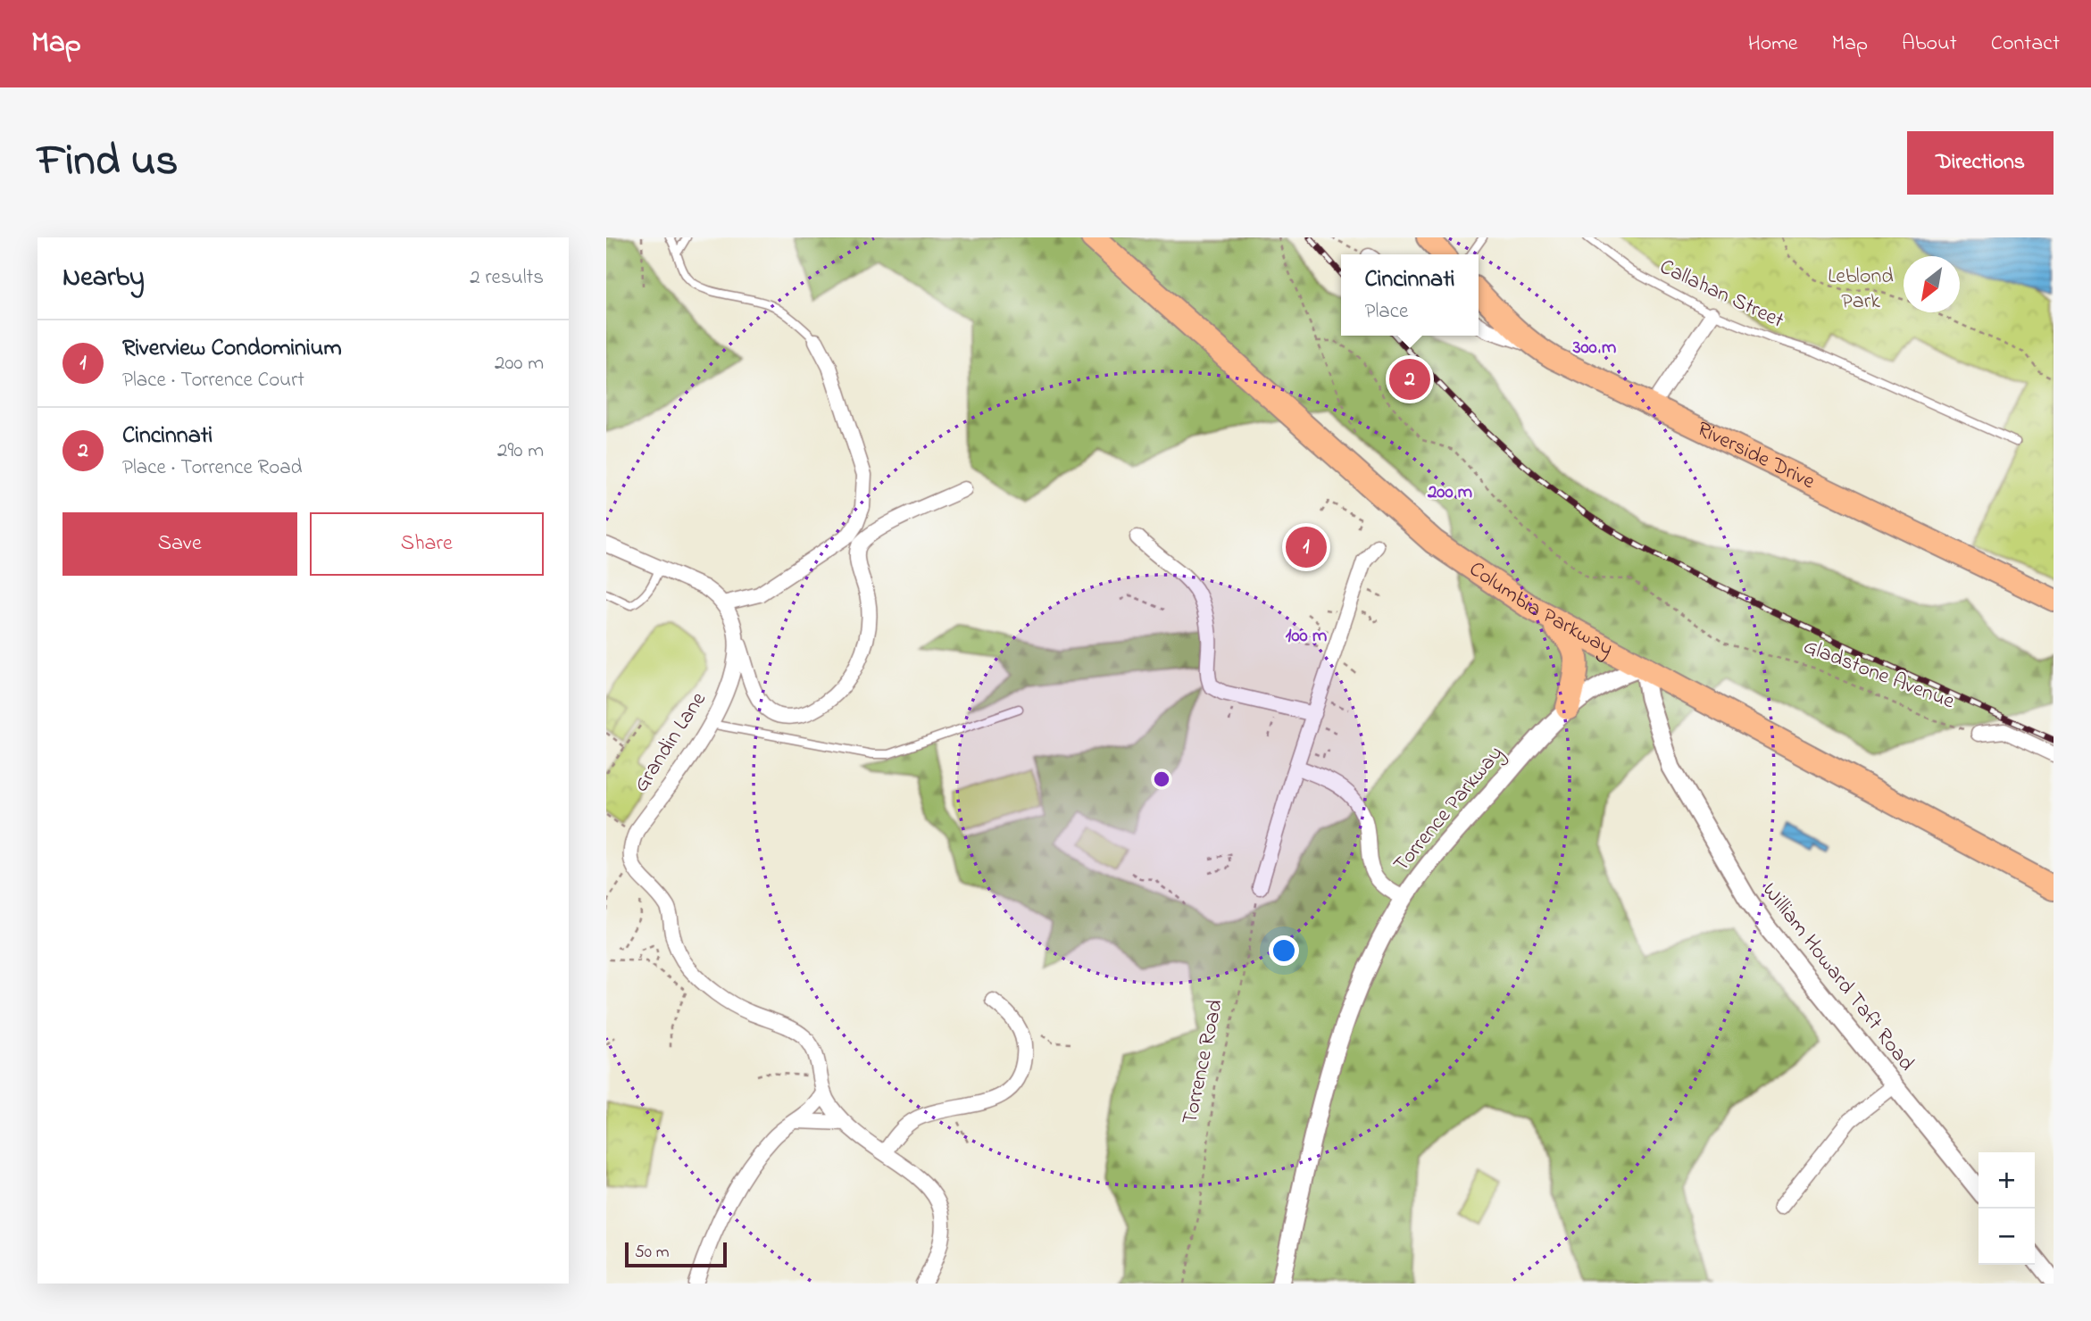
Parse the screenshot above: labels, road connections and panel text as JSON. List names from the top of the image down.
{
  "streets": {
    "highway": ["Columbia Parkway"],
    "main road": ["Riverside Drive"],
    "street": ["Grandin Lane", "Torrence Parkway", "William Howard Taft Road"],
    "lane": ["Callahan Street"],
    "path": ["Gladstone Avenue", "Torrence Road"]
  },
  "crossings": [
    ["Columbia Parkway", "Torrence Parkway"],
    ["Columbia Parkway", "William Howard Taft Road"],
    ["Torrence Parkway", "William Howard Taft Road"]
  ],
  "parks": ["Leblond Park"],
  "scale_bar": "50 m",
  "north": "bottom left",
  "page": {
    "header": "Map",
    "nav": [
      "Home",
      "Map",
      "About",
      "Contact"
    ],
    "title": "Find us",
    "buttons": [
      "Directions",
      ["Save", "Share"]
    ],
    "heading": ["Nearby", "2 results"],
    "popup": ["Cincinnati", "Place"],
    "list": [
      {
        "mark": "1",
        "name": "Riverview Condominium",
        "note": "Place · Torrence Court",
        "value": "200 m"
      },
      {
        "mark": "2",
        "name": "Cincinnati",
        "note": "Place · Torrence Road",
        "value": "290 m"
      }
    ],
    "pins": ["2", "1"],
    "map_buttons": ["+", "−"],
    "scale": "50 m"
  },
  "rings": ["300 m", "200 m", "100 m"]
}
